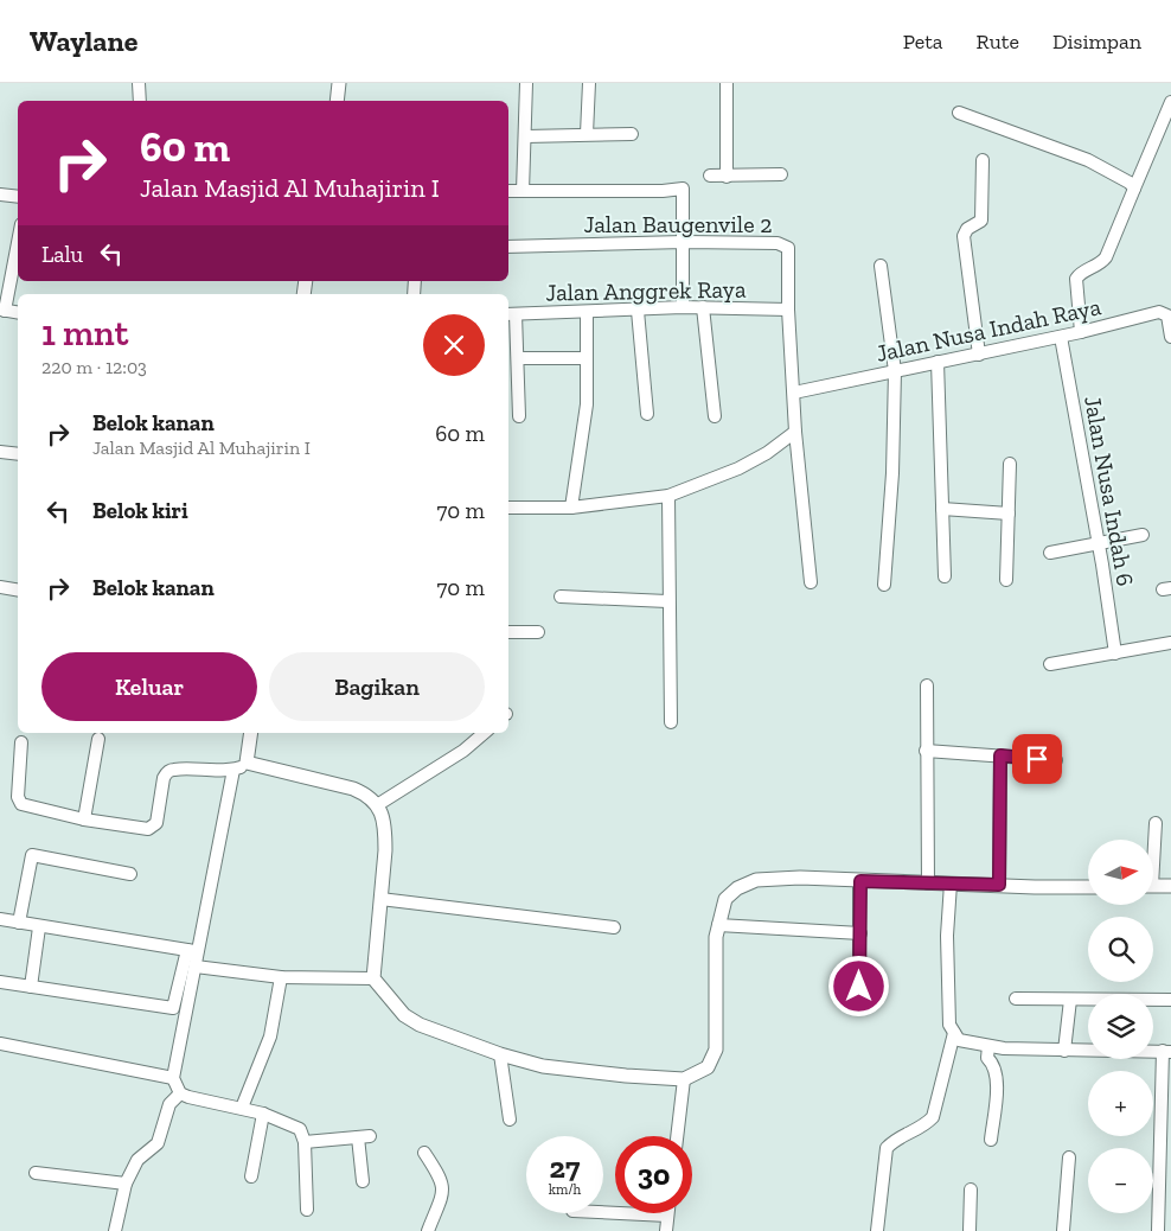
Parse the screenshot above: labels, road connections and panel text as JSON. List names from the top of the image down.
{
  "streets": {
    "street": [
      "Jalan Baugenvile 2",
      "Jalan Anggrek Raya",
      "Jalan Nusa Indah Raya",
      "Jalan Nusa Indah 6"
    ]
  },
  "crossings": [
    ["Jalan Baugenvile 2", "Jalan Anggrek Raya"],
    ["Jalan Nusa Indah Raya", "Jalan Nusa Indah 6"]
  ],
  "north": "right",
  "page": {
    "header": "Waylane",
    "nav": ["Peta", "Rute", "Disimpan"],
    "turn": ["60 m", "Jalan Masjid Al Muhajirin I"],
    "then": "Lalu",
    "heading": ["1 mnt", "220 m · 12:03"],
    "list": [
      {
        "name": "Belok kanan",
        "note": "Jalan Masjid Al Muhajirin I",
        "value": "60 m"
      },
      {
        "name": "Belok kiri",
        "value": "70 m"
      },
      {
        "name": "Belok kanan",
        "value": "70 m"
      }
    ],
    "buttons": ["Keluar", "Bagikan"],
    "map_buttons": ["+", "−"],
    "speed": "27 km/h",
    "limit": "30"
  }
}
